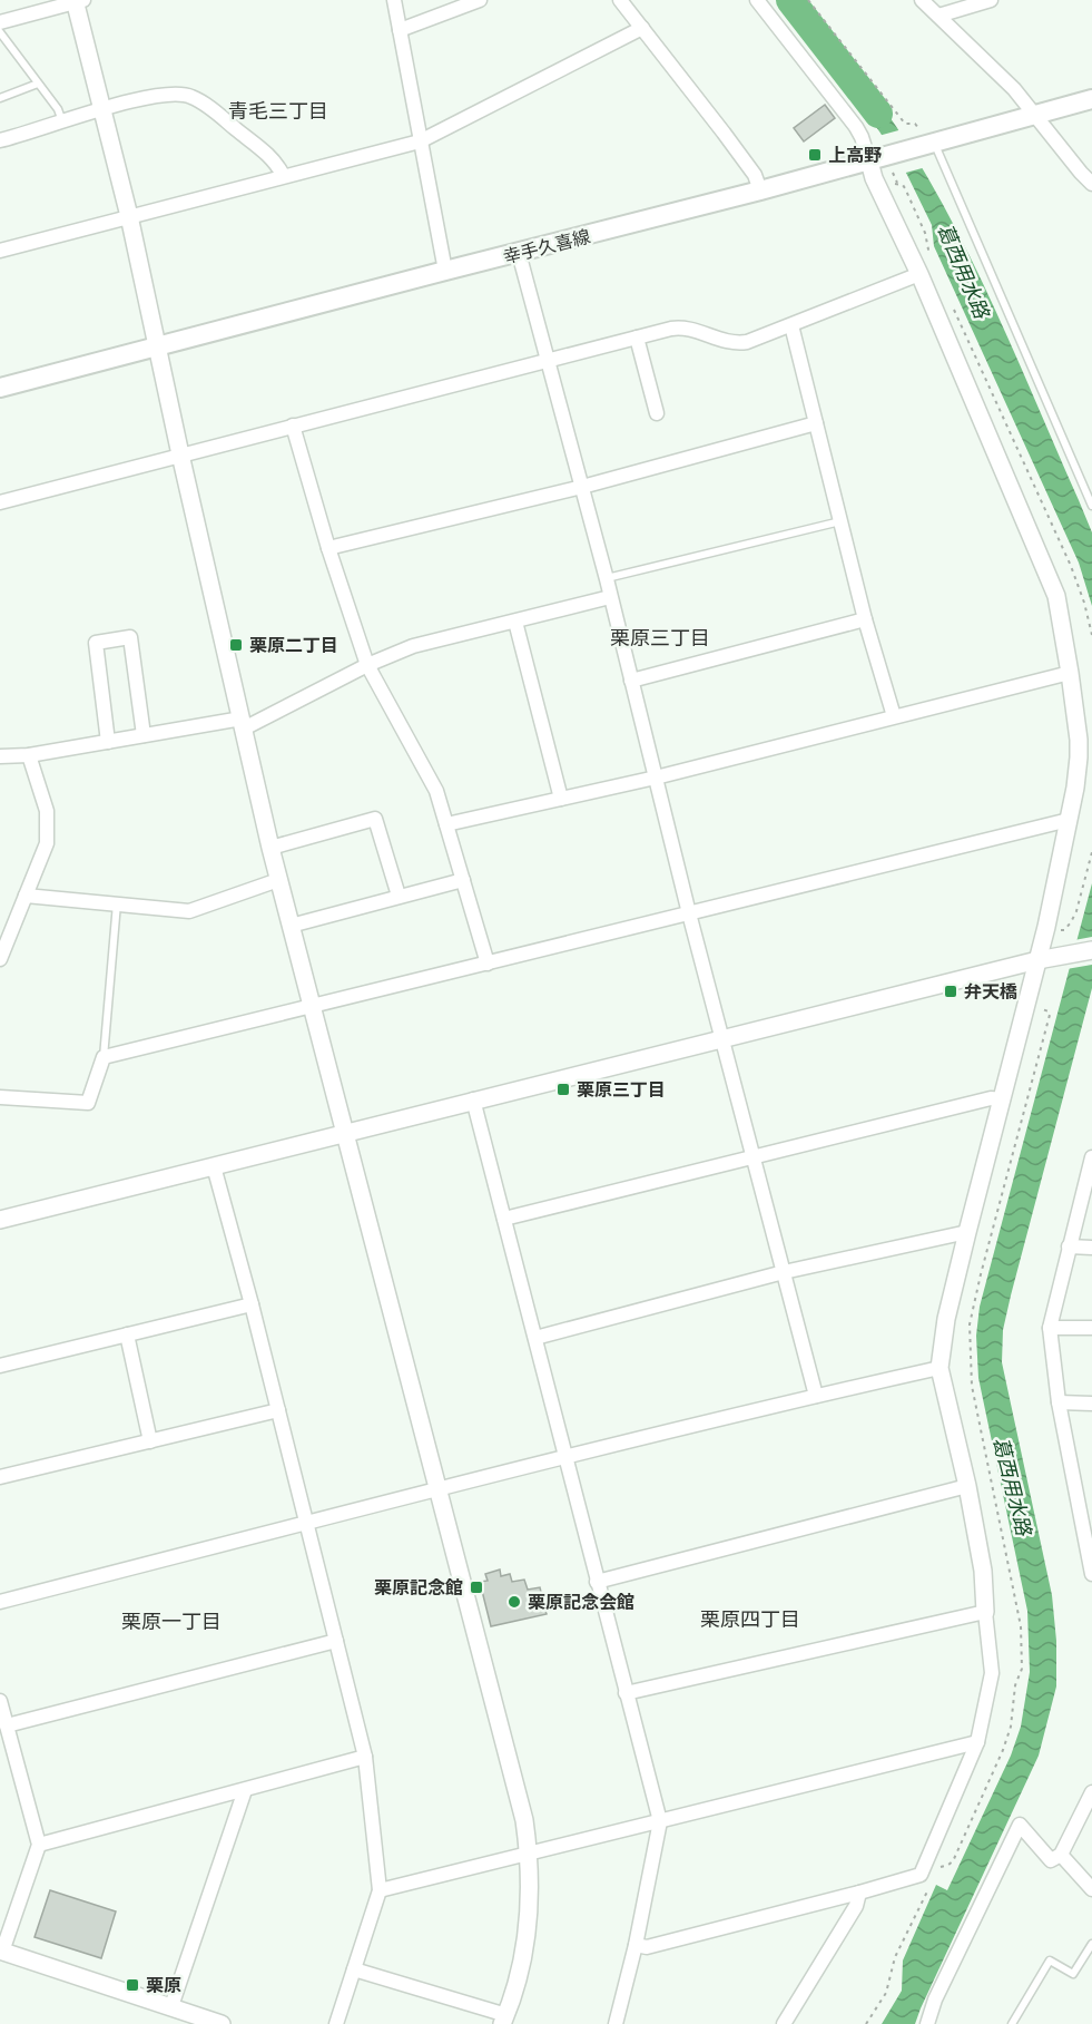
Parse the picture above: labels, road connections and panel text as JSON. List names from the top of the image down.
{
  "streets": {
    "main road": ["幸手久喜線"]
  },
  "districts": [
    "青毛三丁目",
    "栗原三丁目",
    "栗原四丁目",
    "栗原一丁目"
  ],
  "water": ["葛西用水路"],
  "places": {
    "transit": [
      "上高野",
      "栗原二丁目",
      "弁天橋",
      "栗原三丁目",
      "栗原記念館",
      "栗原"
    ],
    "other": ["栗原記念会館"]
  }
}
